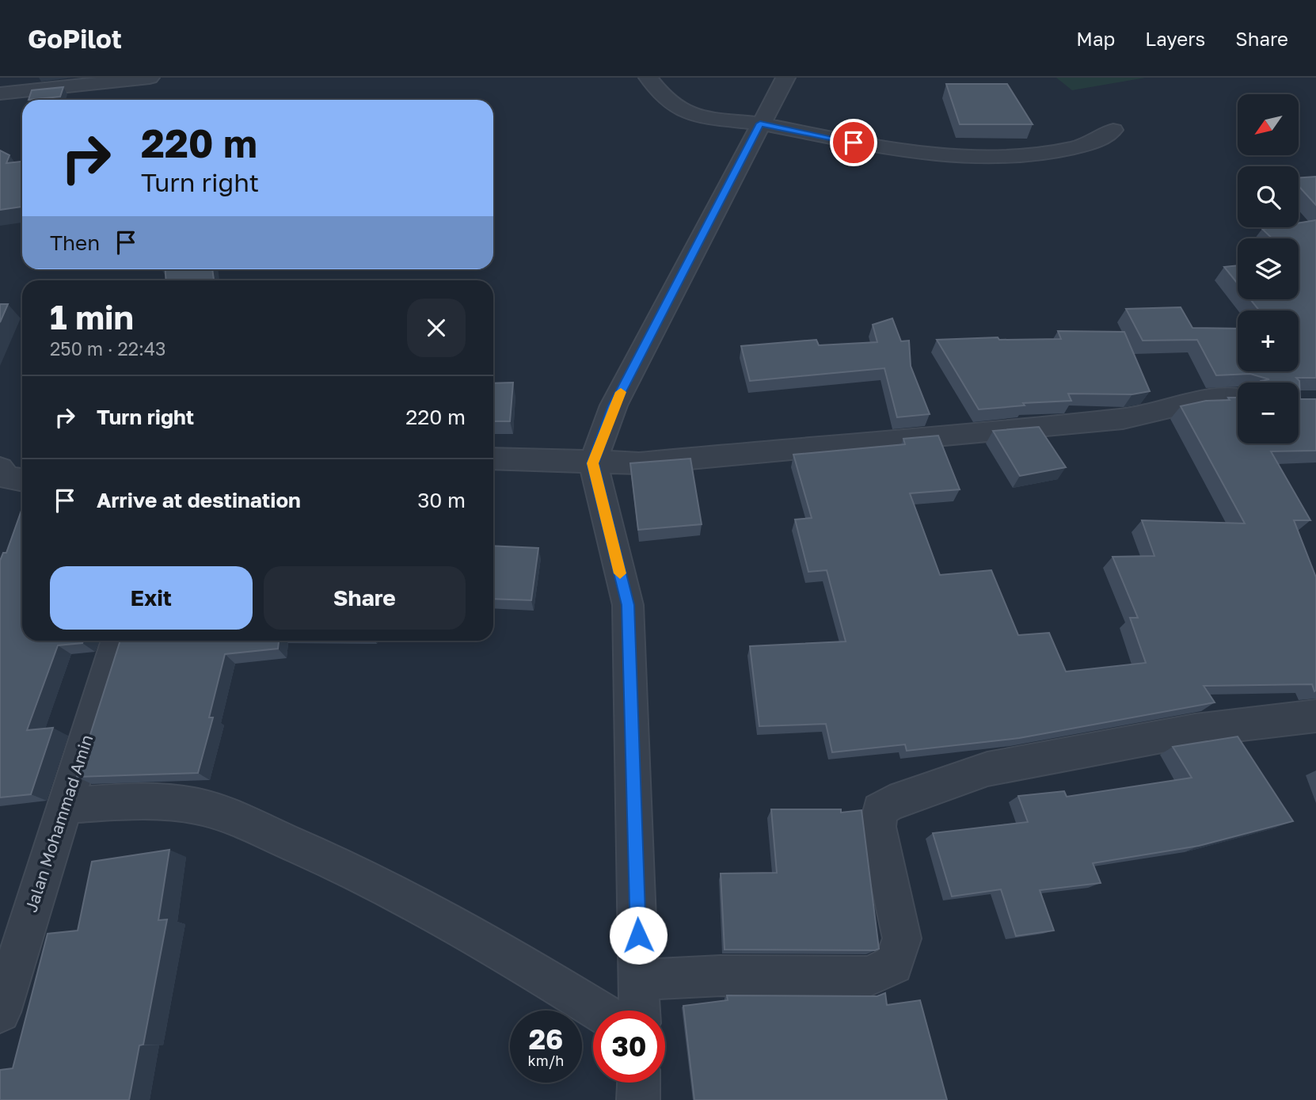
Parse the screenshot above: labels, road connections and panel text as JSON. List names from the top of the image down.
{
  "streets": {
    "street": ["Jalan Mohammad Amin"]
  },
  "north": "bottom left",
  "page": {
    "header": "GoPilot",
    "nav": ["Map", "Layers", "Share"],
    "map_buttons": ["+", "−"],
    "turn": ["220 m", "Turn right"],
    "then": "Then",
    "heading": ["1 min", "250 m · 22:43"],
    "list": [
      {
        "name": "Turn right",
        "value": "220 m"
      },
      {
        "name": "Arrive at destination",
        "value": "30 m"
      }
    ],
    "buttons": ["Exit", "Share"],
    "speed": "26 km/h",
    "limit": "30"
  }
}
